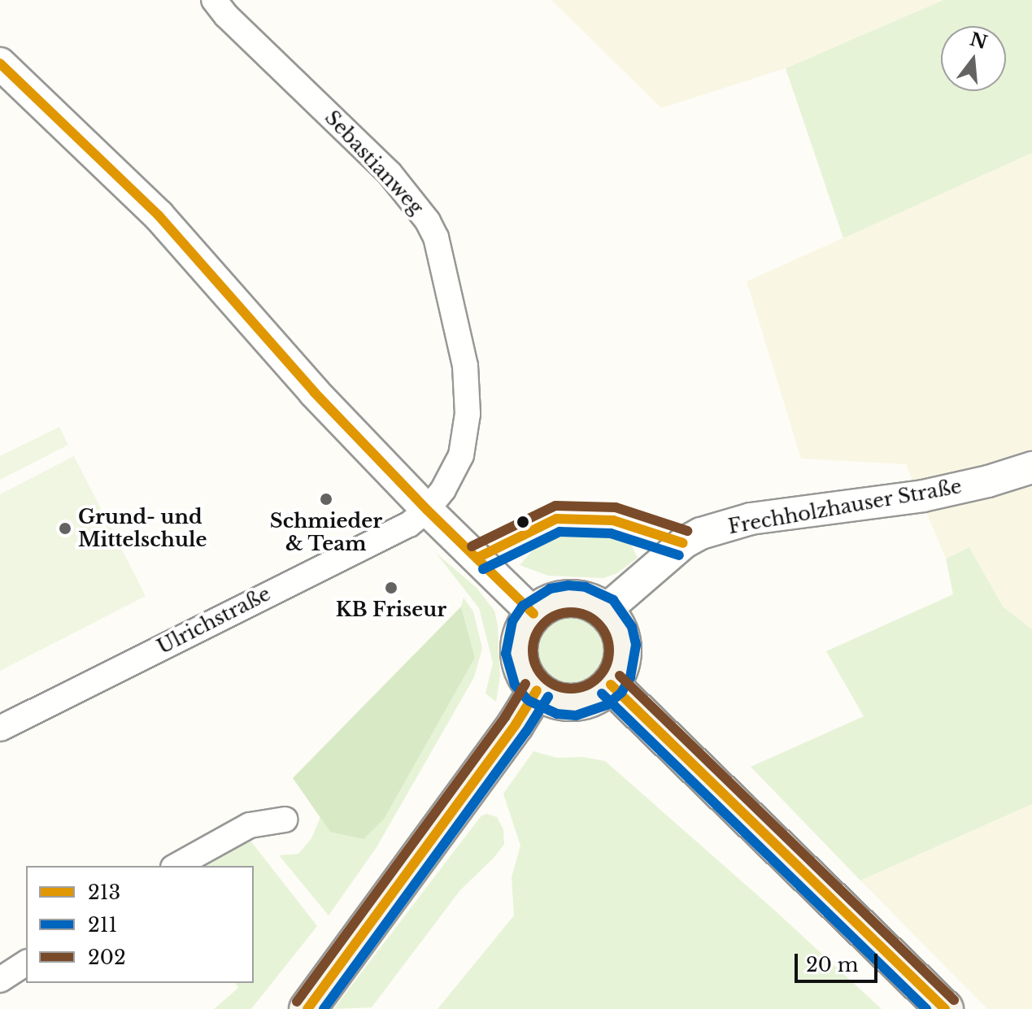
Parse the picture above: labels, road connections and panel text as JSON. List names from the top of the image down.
{
  "streets": {
    "street": ["Sebastianweg", "Frechholzhauser Straße", "Ulrichstraße"]
  },
  "crossings": [
    ["Sebastianweg", "Ulrichstraße"]
  ],
  "places": ["Schmieder & Team", "Grund- und Mittelschule", "KB Friseur"],
  "lines": ["transit line 213", "transit line 202", "transit line 211"],
  "legend": ["213", "211", "202"],
  "scale_bar": "20 m",
  "north": "top"
}
